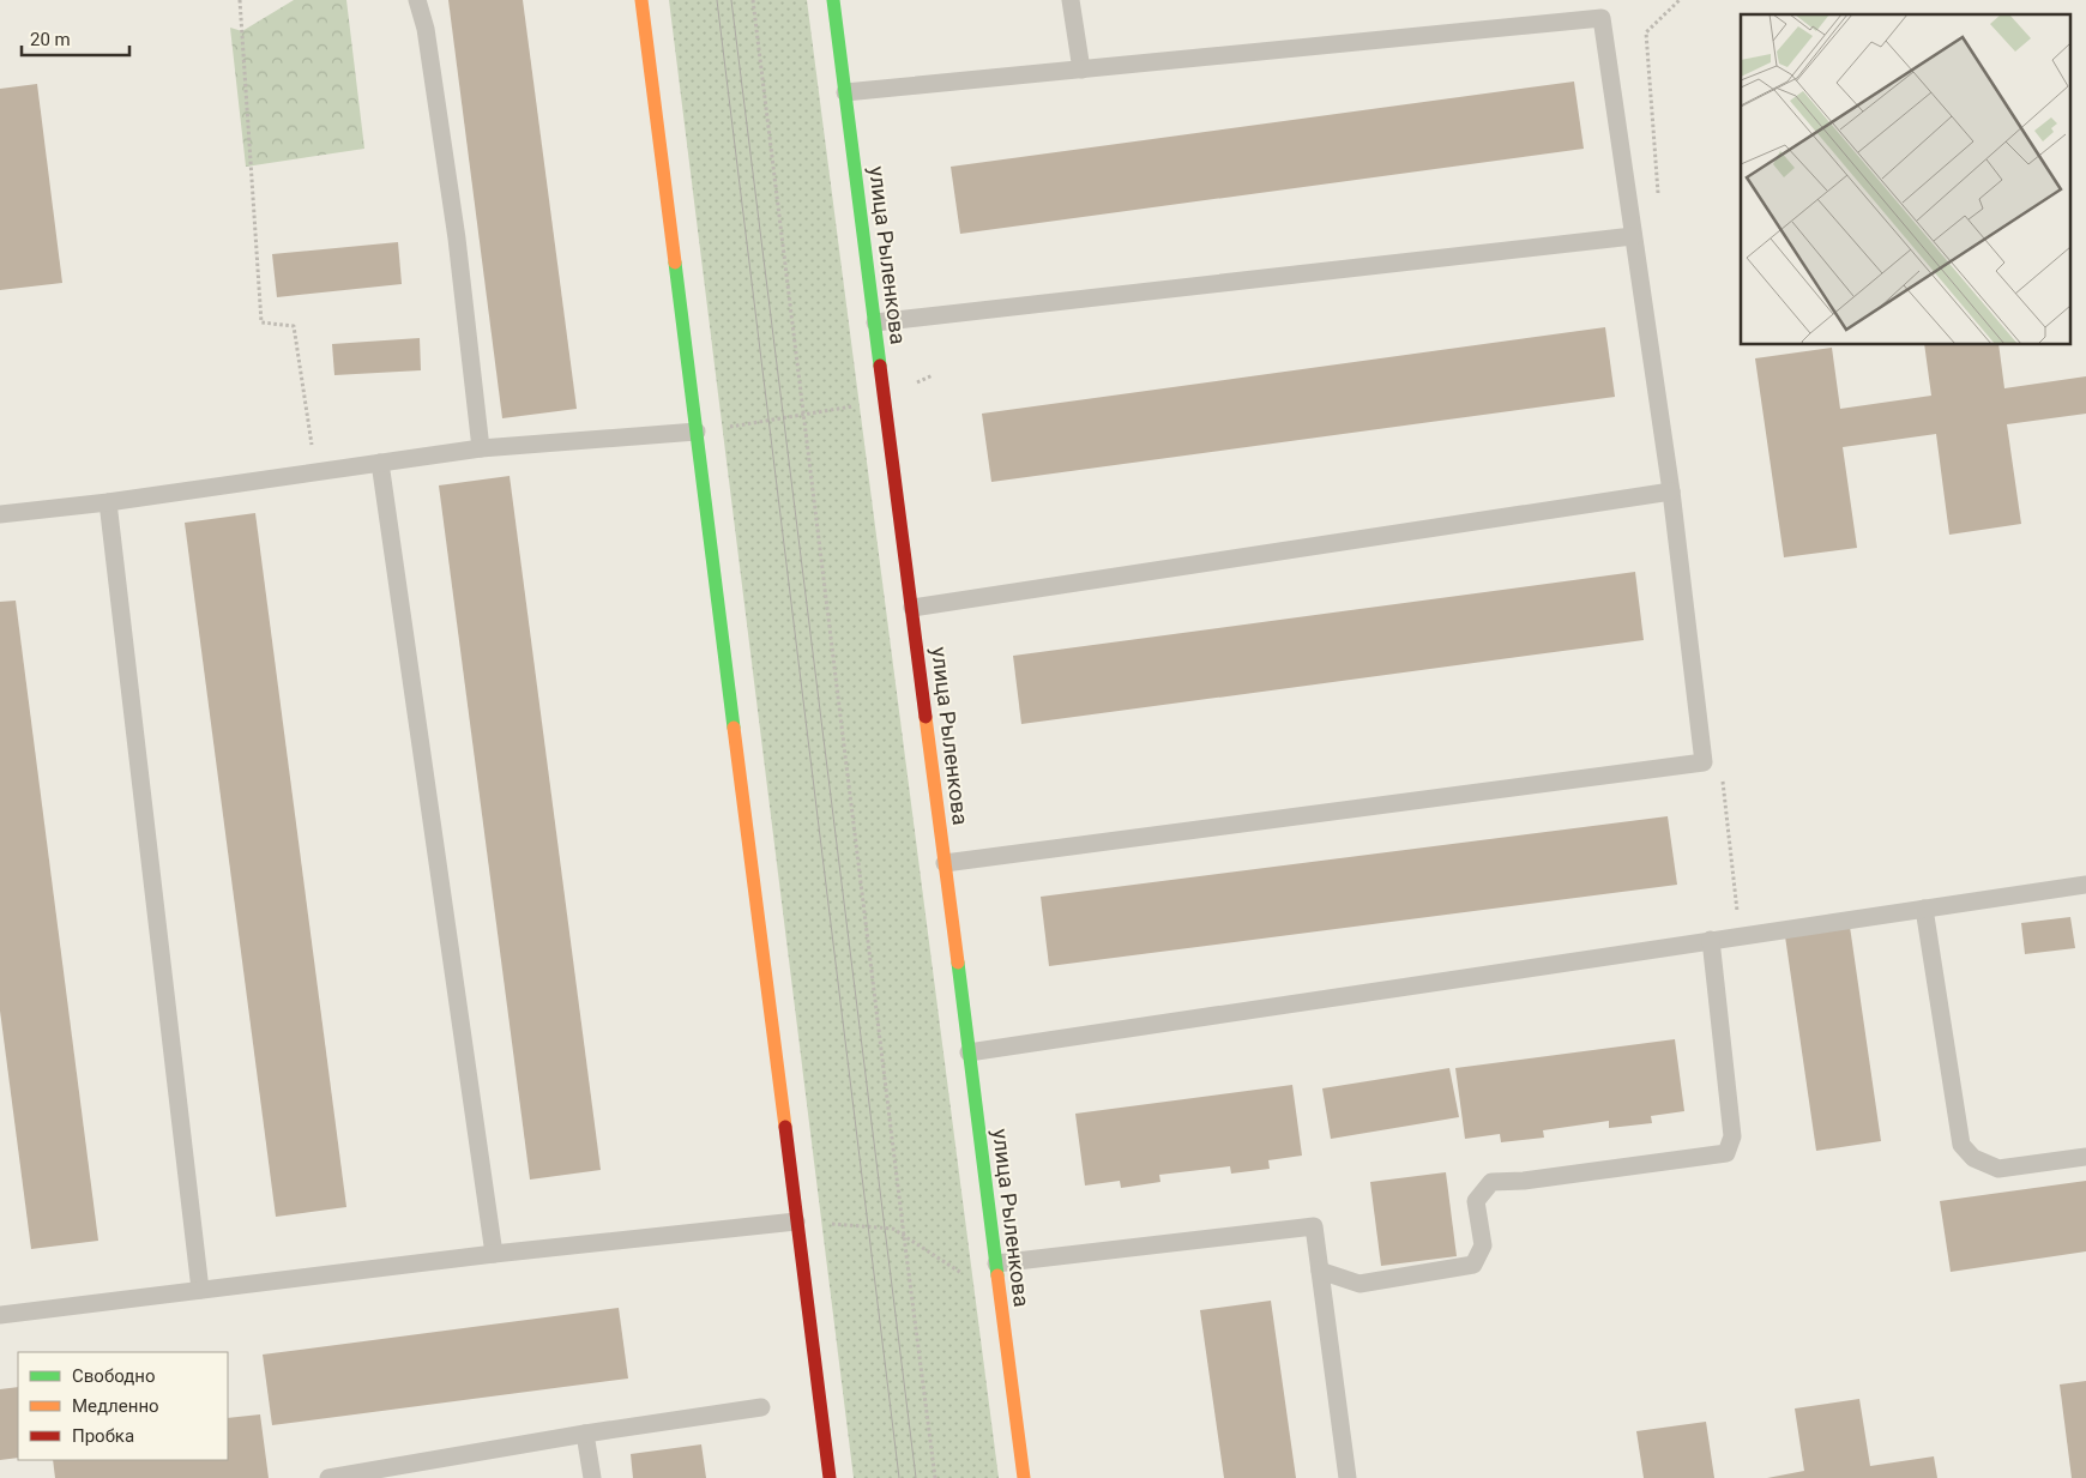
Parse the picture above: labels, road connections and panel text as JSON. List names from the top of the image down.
{
  "streets": {
    "main road": ["улица Рыленкова"]
  },
  "legend": ["Свободно", "Медленно", "Пробка"],
  "scale_bar": "20 m"
}
